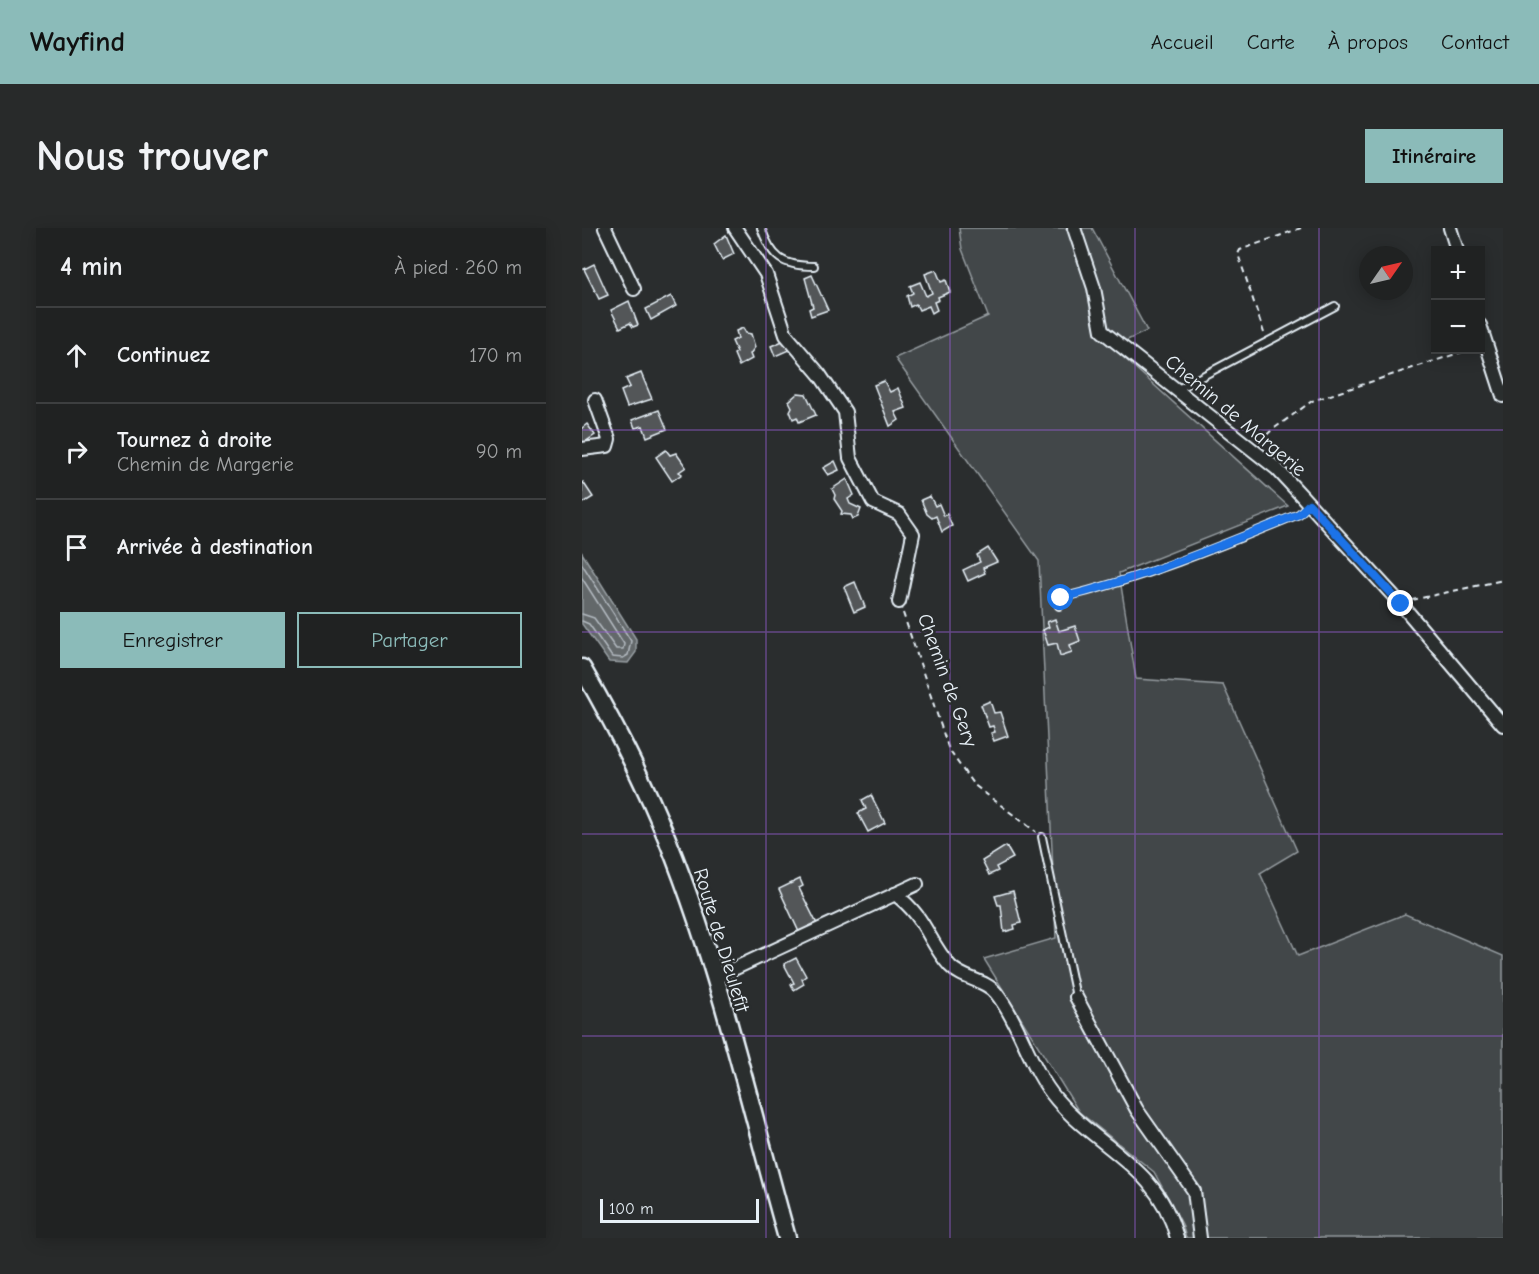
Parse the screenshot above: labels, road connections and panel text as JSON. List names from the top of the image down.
{
  "streets": {
    "main road": ["Route de Dieulefit"],
    "street": ["Chemin de Margerie", "Chemin de Gery"]
  },
  "scale_bar": "100 m",
  "north": "top right",
  "page": {
    "header": "Wayfind",
    "nav": [
      "Accueil",
      "Carte",
      "À propos",
      "Contact"
    ],
    "buttons": [
      "Itinéraire",
      ["Enregistrer", "Partager"]
    ],
    "title": "Nous trouver",
    "heading": ["4 min", "À pied · 260 m"],
    "map_buttons": ["+", "−"],
    "list": [
      ["Continuez", "170 m"],
      ["Tournez à droite", "Chemin de Margerie", "90 m"],
      "Arrivée à destination"
    ],
    "scale": "100 m"
  }
}
